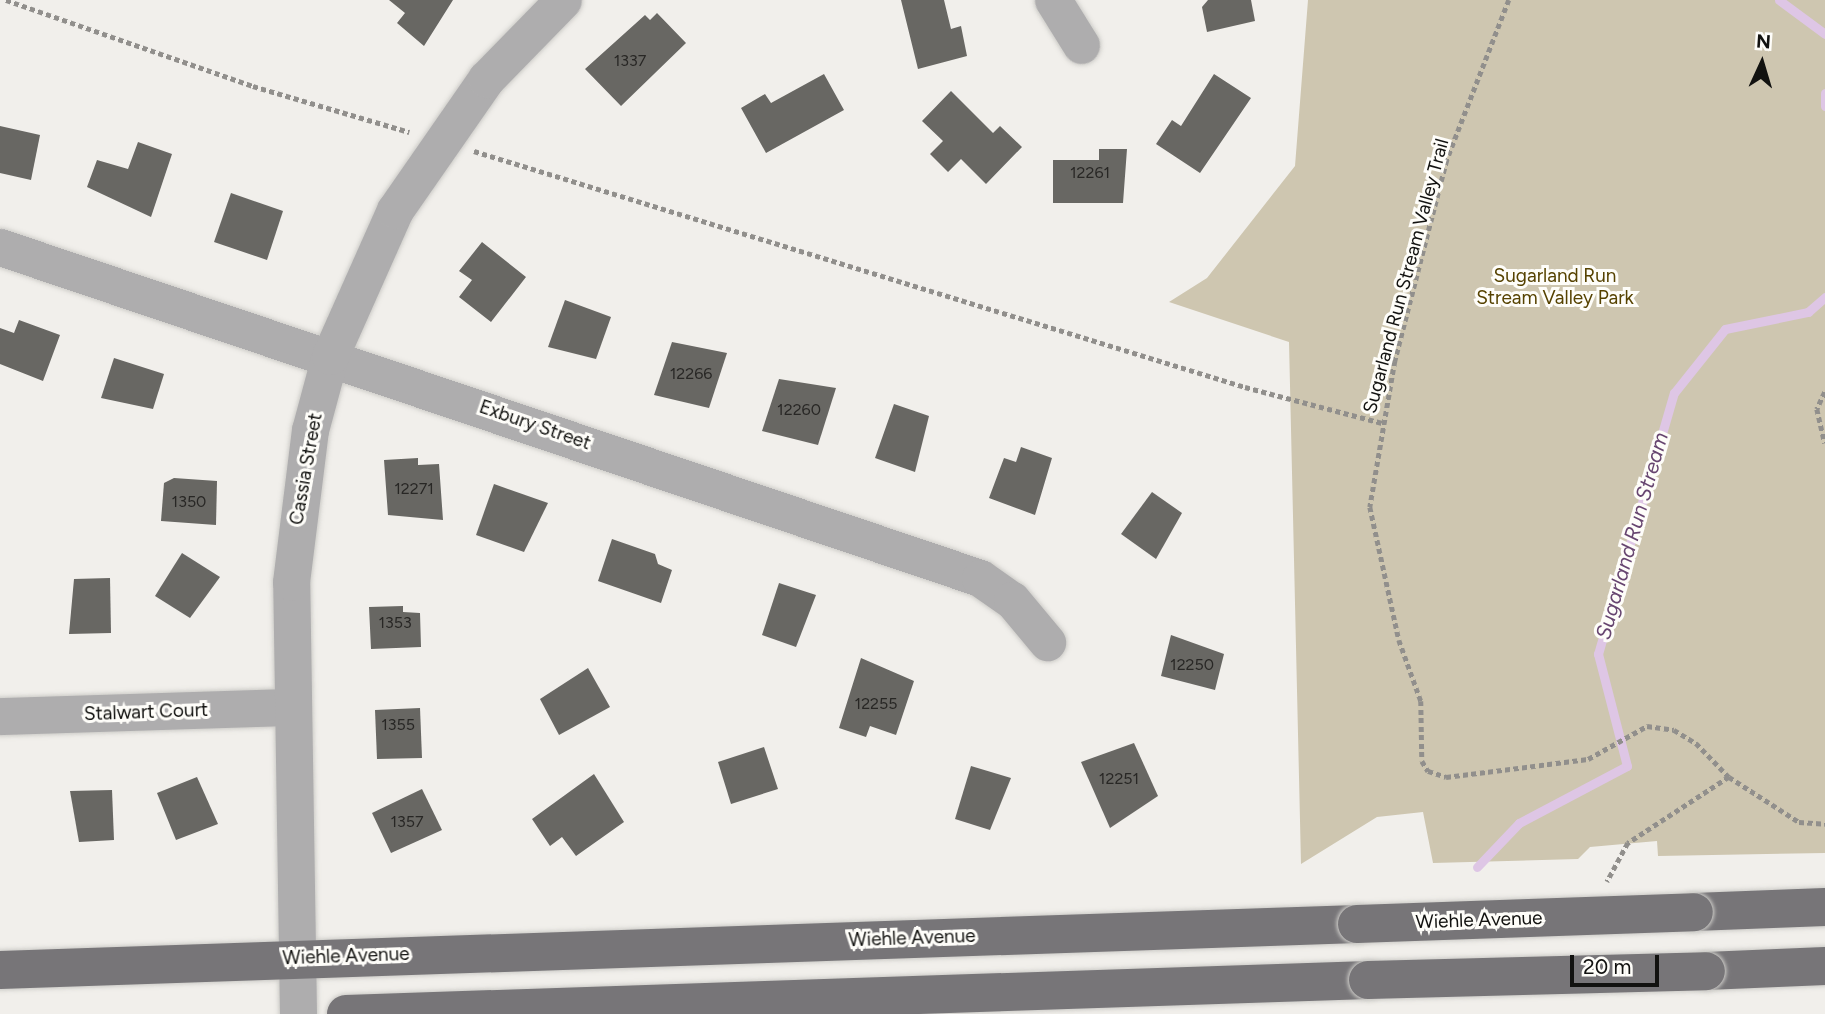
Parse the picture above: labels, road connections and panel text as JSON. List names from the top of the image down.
{
  "streets": {
    "main road": ["Wiehle Avenue"],
    "street": ["Exbury Street", "Cassia Street", "Stalwart Court"],
    "path": ["Sugarland Run Stream Valley Trail"]
  },
  "crossings": [
    ["Exbury Street", "Cassia Street"],
    ["Cassia Street", "Stalwart Court"],
    ["Cassia Street", "Wiehle Avenue"]
  ],
  "water": ["Sugarland Run Stream"],
  "parks": ["Sugarland Run Stream Valley Park"],
  "house_numbers": [
    "1337",
    "12261",
    "12266",
    "12260",
    "12271",
    "1350",
    "1353",
    "12250",
    "12255",
    "1355",
    "12251",
    "1357"
  ],
  "scale_bar": "20 m",
  "north": "top"
}
